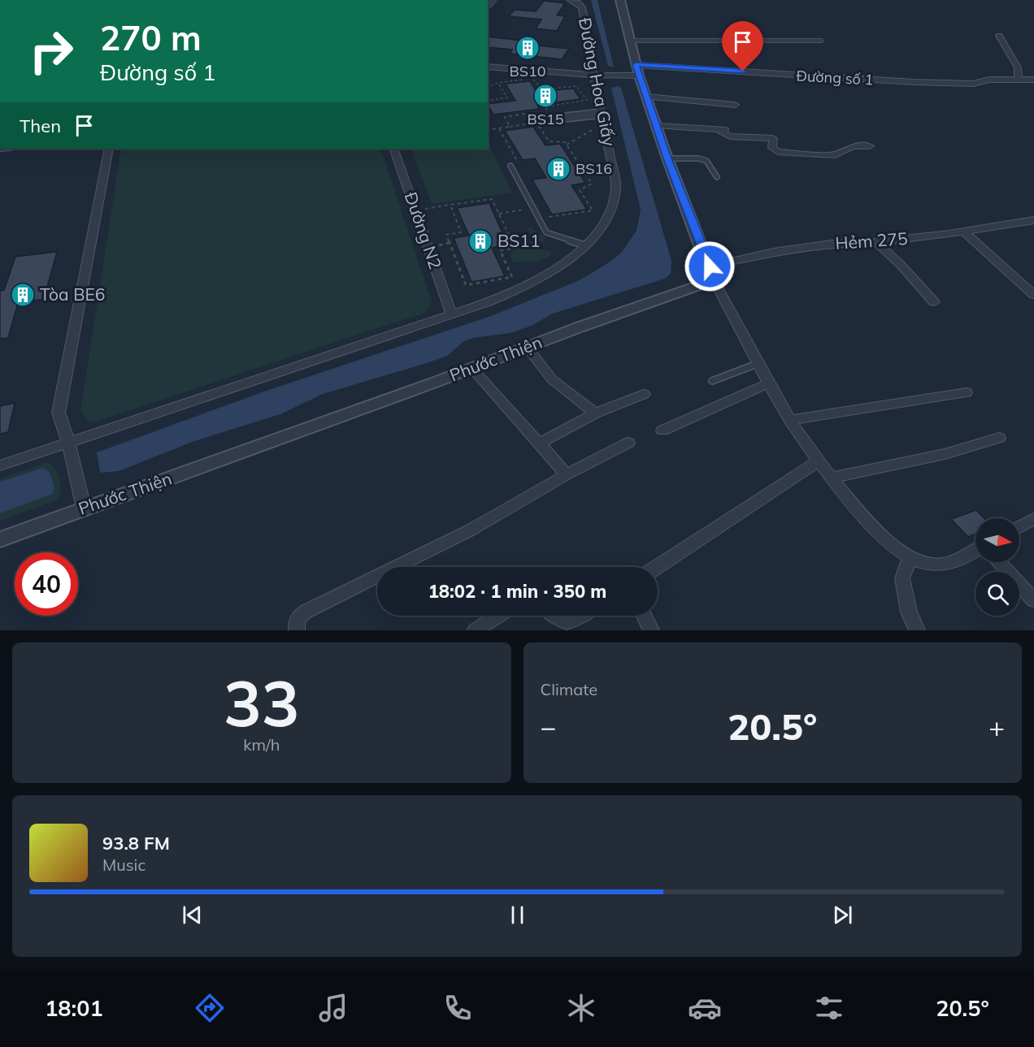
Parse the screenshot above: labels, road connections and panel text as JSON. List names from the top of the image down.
{
  "streets": {
    "street": [
      "Đường số 1",
      "Đường Hoa Giấy",
      "Đường N2",
      "Hẻm 275",
      "Phước Thiện"
    ]
  },
  "crossings": [
    ["Đường Hoa Giấy", "Đường N2"],
    ["Hẻm 275", "Phước Thiện"]
  ],
  "places": {
    "building": [
      "BS10",
      "BS15",
      "BS16",
      "BS11",
      "Tòa BE6"
    ]
  },
  "north": "right",
  "page": {
    "turn": ["270 m", "Đường số 1"],
    "then": "Then",
    "limit": "40",
    "trip": "18:02 · 1 min · 350 m",
    "tile": [
      ["33", "km/h"],
      "Climate"
    ],
    "heat": ["−", "20.5°", "+"],
    "song": ["93.8 FM", "Music"],
    "tabs": ["18:01", "20.5°"]
  }
}
